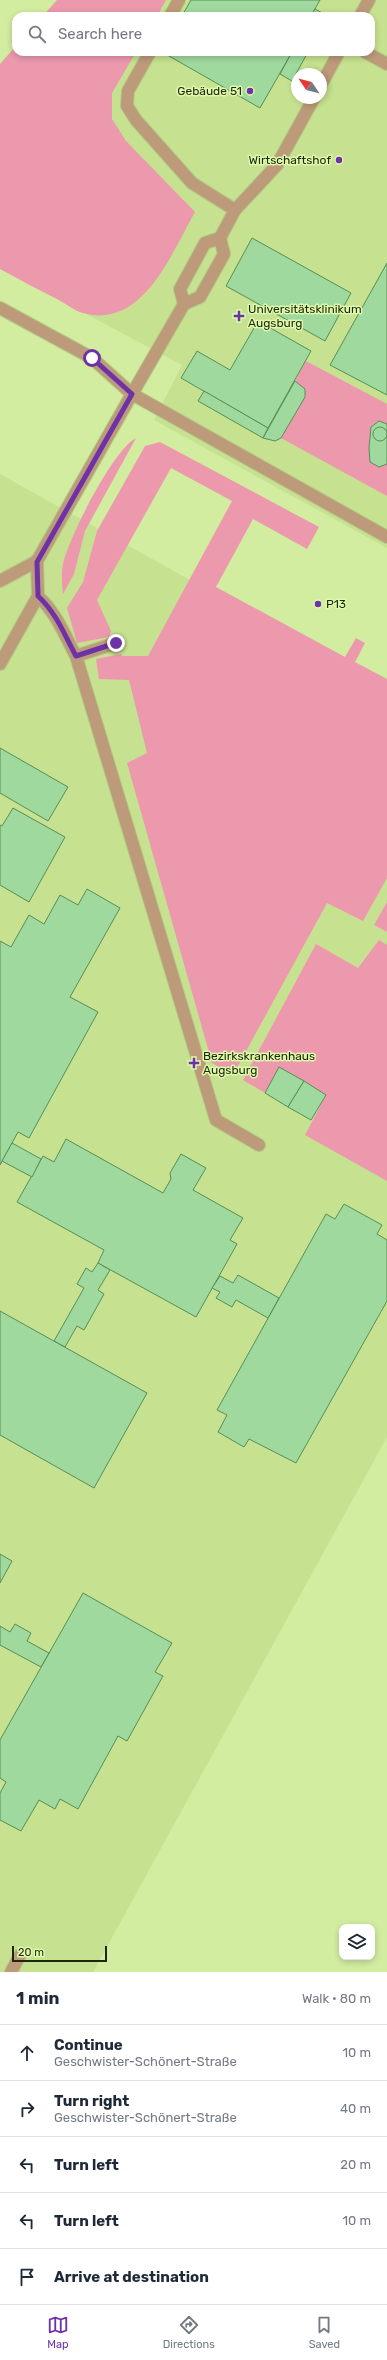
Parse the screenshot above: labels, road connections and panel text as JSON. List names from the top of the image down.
{
  "places": {
    "other": ["Gebäude 51", "Wirtschaftshof", "P13"],
    "health": ["Universitätsklinikum Augsburg", "Bezirkskrankenhaus Augsburg"]
  },
  "scale_bar": "20 m",
  "north": "top left",
  "page": {
    "search": "Search here",
    "scale": "20 m",
    "heading": ["1 min", "Walk · 80 m"],
    "list": [
      ["Continue", "Geschwister-Schönert-Straße", "10 m"],
      ["Turn right", "Geschwister-Schönert-Straße", "40 m"],
      ["Turn left", "20 m"],
      ["Turn left", "10 m"],
      "Arrive at destination"
    ],
    "nav": ["Map", "Directions", "Saved"]
  }
}
